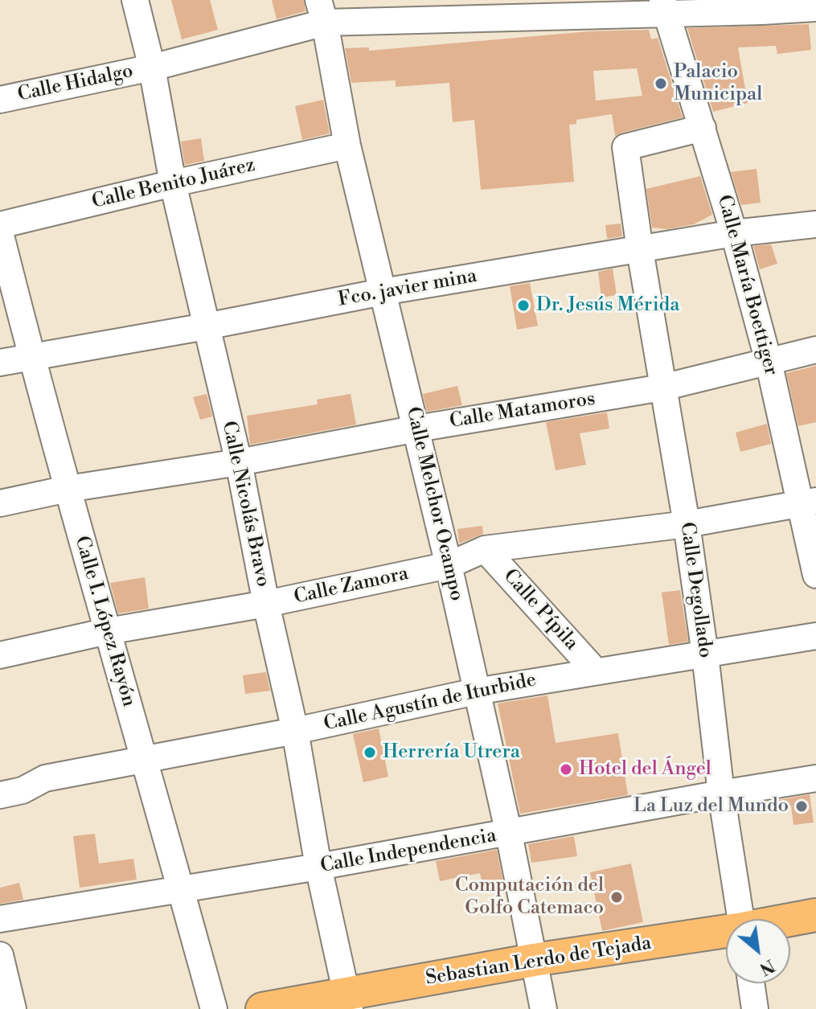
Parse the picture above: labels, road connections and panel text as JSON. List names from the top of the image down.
{
  "streets": {
    "main road": ["Sebastian Lerdo de Tejada"],
    "street": [
      "Calle Hidalgo",
      "Calle Benito Juárez",
      "Calle María Boettiger",
      "Fco. javier mina",
      "Calle Matamoros",
      "Calle Nicolás Bravo",
      "Calle Melchor Ocampo",
      "Calle Zamora",
      "Calle Degollado",
      "Calle Pípila",
      "Calle I. López Rayón",
      "Calle Agustín de Iturbide",
      "Calle Independencia"
    ]
  },
  "crossings": [
    ["Calle Hidalgo", "Calle María Boettiger"],
    ["Calle Hidalgo", "Calle Nicolás Bravo"],
    ["Calle Hidalgo", "Calle Melchor Ocampo"],
    ["Calle Benito Juárez", "Calle Nicolás Bravo"],
    ["Calle Benito Juárez", "Calle Melchor Ocampo"],
    ["Calle María Boettiger", "Fco. javier mina"],
    ["Calle María Boettiger", "Calle Matamoros"],
    ["Calle María Boettiger", "Calle Zamora"],
    ["Calle María Boettiger", "Calle Degollado"],
    ["Fco. javier mina", "Calle Nicolás Bravo"],
    ["Fco. javier mina", "Calle Melchor Ocampo"],
    ["Fco. javier mina", "Calle Degollado"],
    ["Fco. javier mina", "Calle I. López Rayón"],
    ["Calle Matamoros", "Calle Nicolás Bravo"],
    ["Calle Matamoros", "Calle Melchor Ocampo"],
    ["Calle Matamoros", "Calle Degollado"],
    ["Calle Matamoros", "Calle I. López Rayón"],
    ["Calle Nicolás Bravo", "Calle Zamora"],
    ["Calle Nicolás Bravo", "Calle Agustín de Iturbide"],
    ["Calle Nicolás Bravo", "Calle Independencia"],
    ["Calle Nicolás Bravo", "Sebastian Lerdo de Tejada"],
    ["Calle Melchor Ocampo", "Calle Zamora"],
    ["Calle Melchor Ocampo", "Calle Agustín de Iturbide"],
    ["Calle Melchor Ocampo", "Calle Independencia"],
    ["Calle Melchor Ocampo", "Sebastian Lerdo de Tejada"],
    ["Calle Zamora", "Calle Degollado"],
    ["Calle Zamora", "Calle Pípila"],
    ["Calle Zamora", "Calle I. López Rayón"],
    ["Calle Degollado", "Calle Agustín de Iturbide"],
    ["Calle Degollado", "Calle Independencia"],
    ["Calle Pípila", "Calle Agustín de Iturbide"],
    ["Calle I. López Rayón", "Calle Agustín de Iturbide"],
    ["Calle I. López Rayón", "Calle Independencia"]
  ],
  "places": [
    "Palacio Municipal",
    "Dr. Jesús Mérida",
    "Herrería Utrera",
    "Hotel del Ángel",
    "La Luz del Mundo",
    "Computación del Golfo Catemaco"
  ],
  "north": "bottom right"
}
